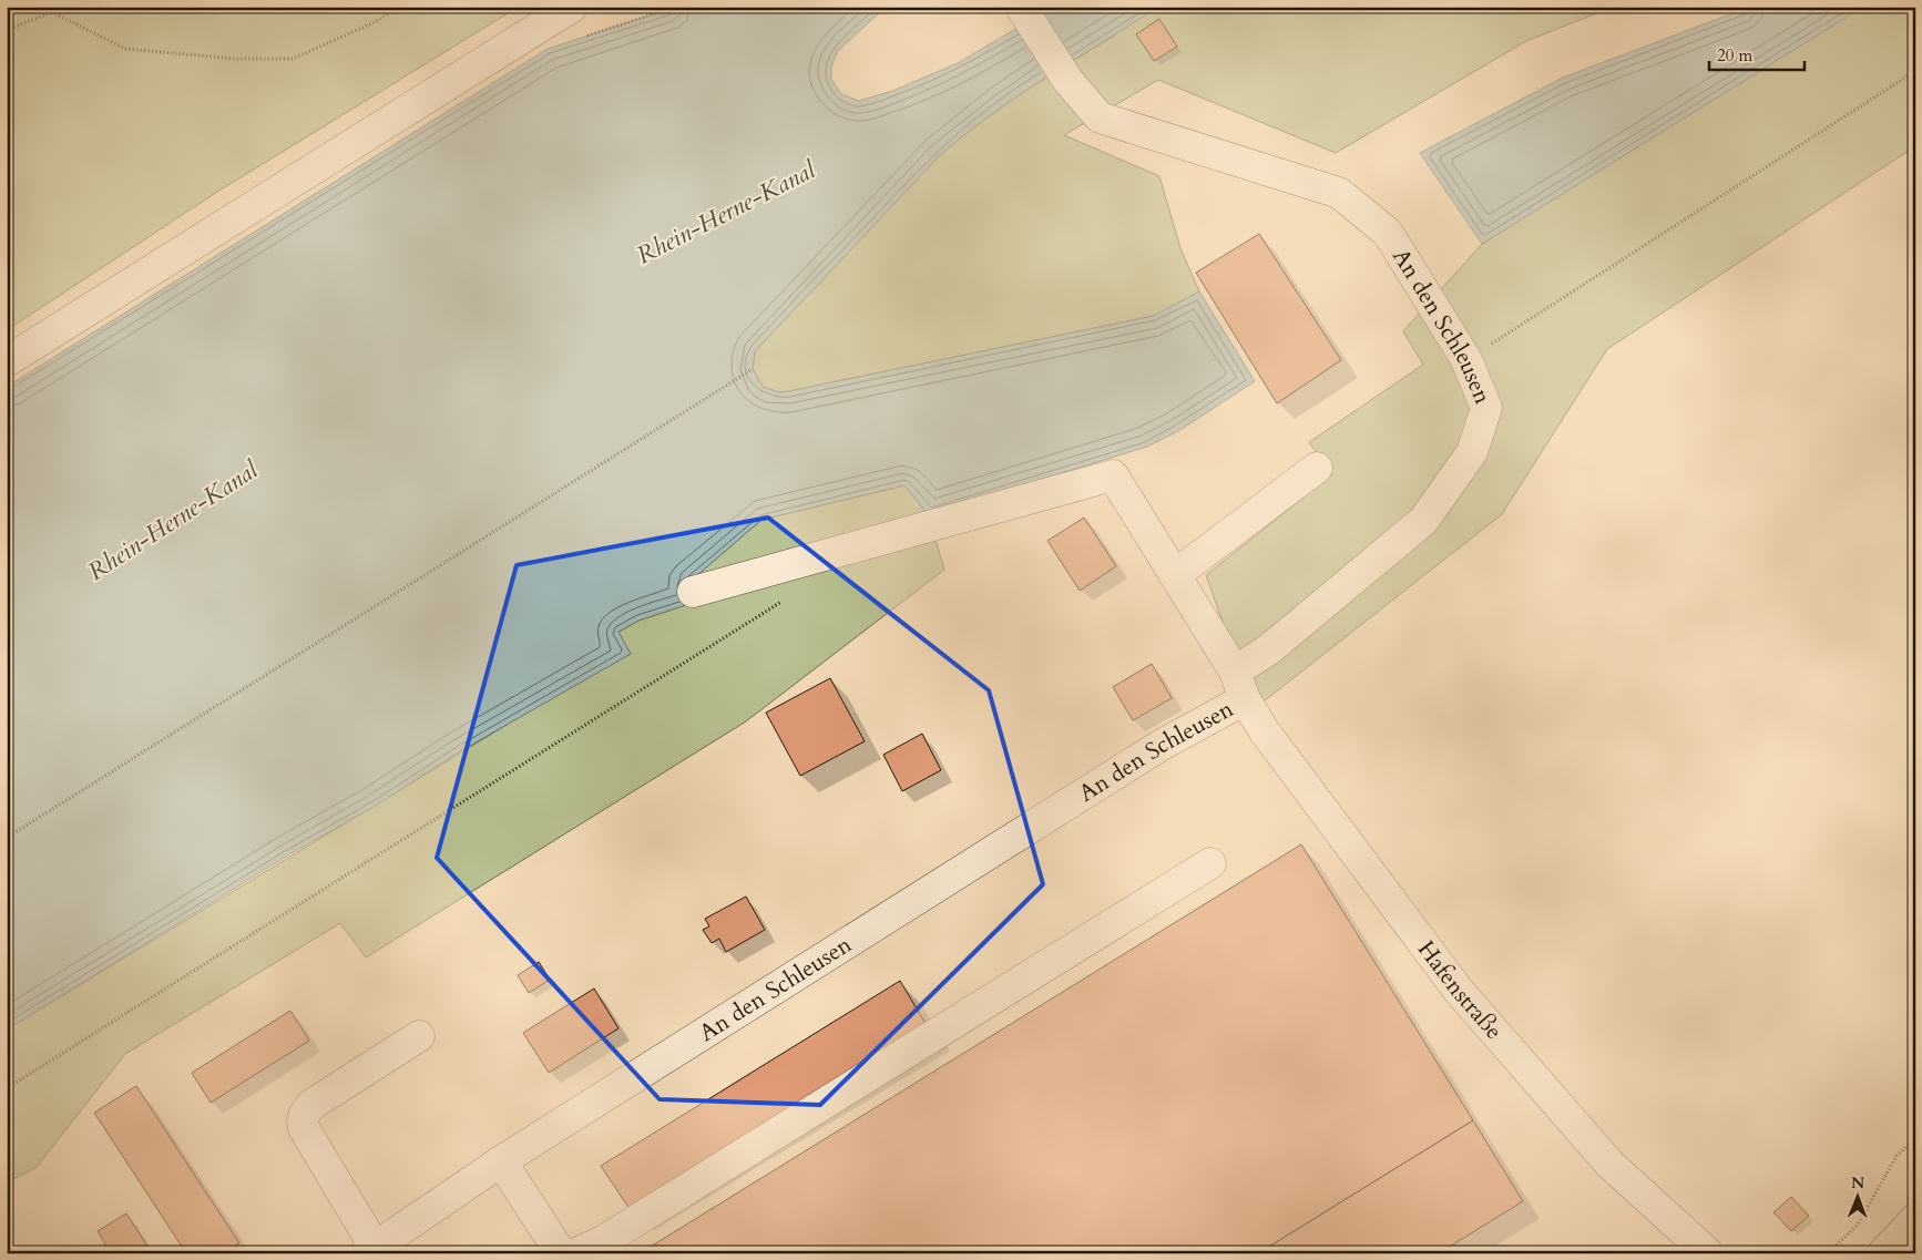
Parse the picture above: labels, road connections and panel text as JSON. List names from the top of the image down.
{
  "streets": {
    "street": ["An den Schleusen", "Hafenstraße"]
  },
  "crossings": [
    ["An den Schleusen", "Hafenstraße"]
  ],
  "water": ["Rhein-Herne-Kanal"],
  "scale_bar": "20 m",
  "north": "top"
}
